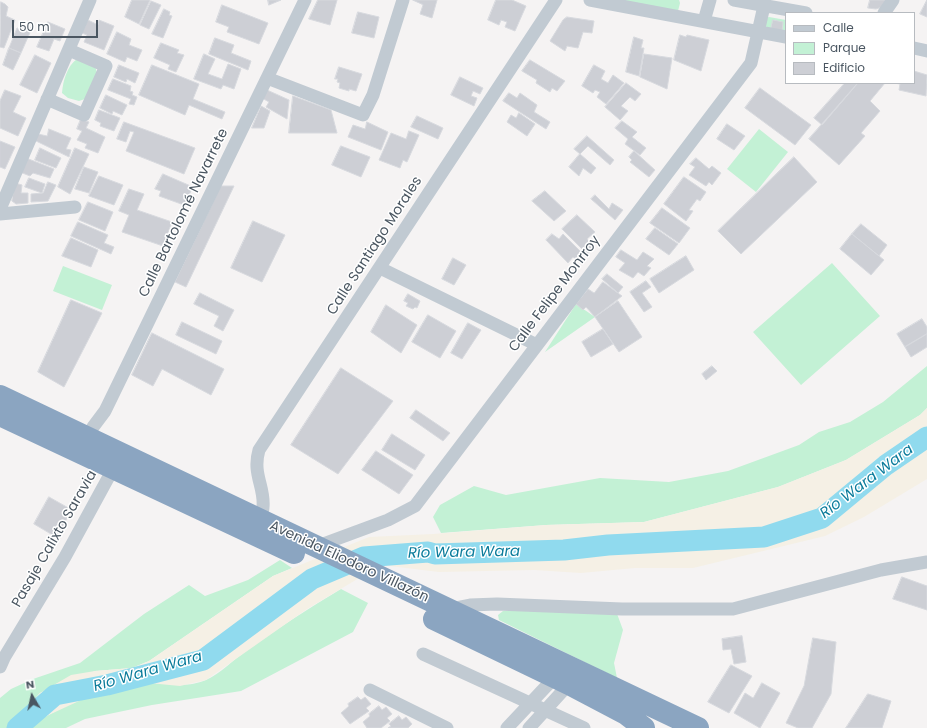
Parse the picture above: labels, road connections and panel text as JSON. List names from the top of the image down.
{
  "streets": {
    "highway": ["Avenida Eliodoro Villazón"],
    "street": [
      "Calle Bartolomé Navarrete",
      "Calle Santiago Morales",
      "Calle Felipe Monrroy",
      "Pasaje Calixto Saravia"
    ]
  },
  "crossings": [
    ["Calle Bartolomé Navarrete", "Avenida Eliodoro Villazón"],
    ["Calle Santiago Morales", "Avenida Eliodoro Villazón"],
    ["Calle Felipe Monrroy", "Avenida Eliodoro Villazón"],
    ["Pasaje Calixto Saravia", "Avenida Eliodoro Villazón"]
  ],
  "water": ["Río Wara Wara"],
  "legend": ["Calle", "Parque", "Edificio"],
  "scale_bar": "50 m",
  "north": "top"
}
